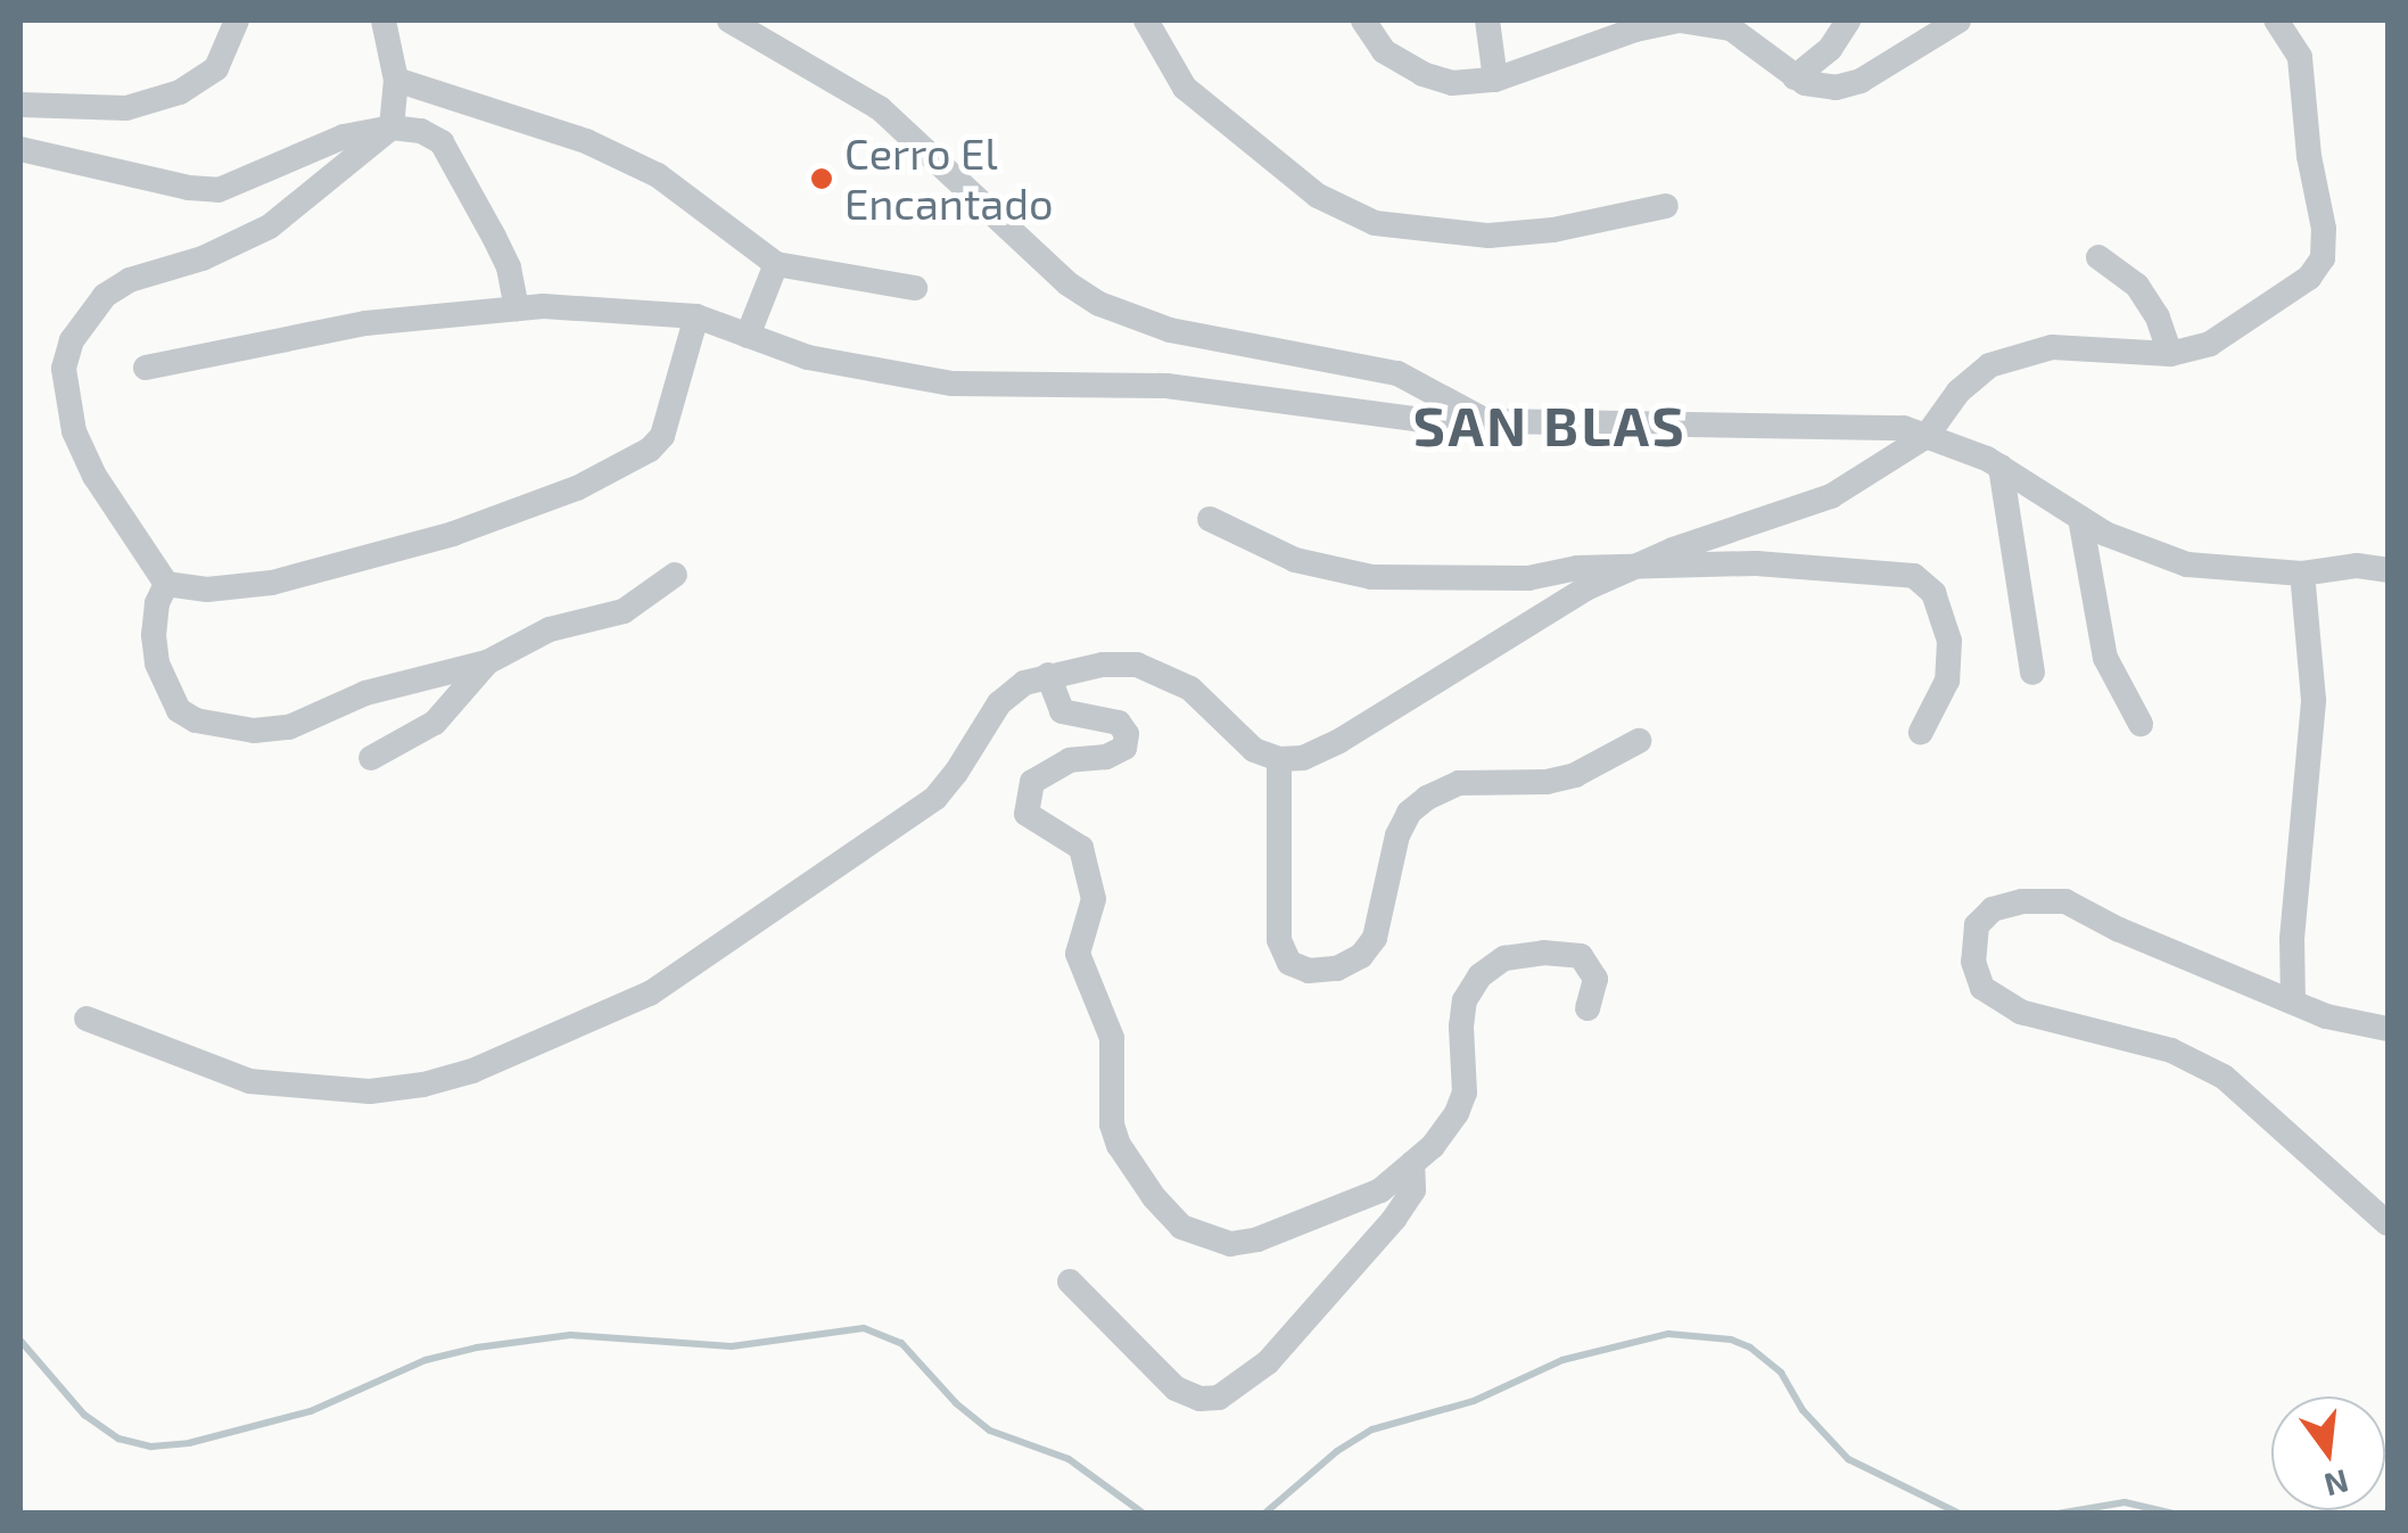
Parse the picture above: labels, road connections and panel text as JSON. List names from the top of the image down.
{
  "districts": ["SAN BLAS"],
  "places": ["Cerro El Encantado"],
  "north": "bottom"
}
